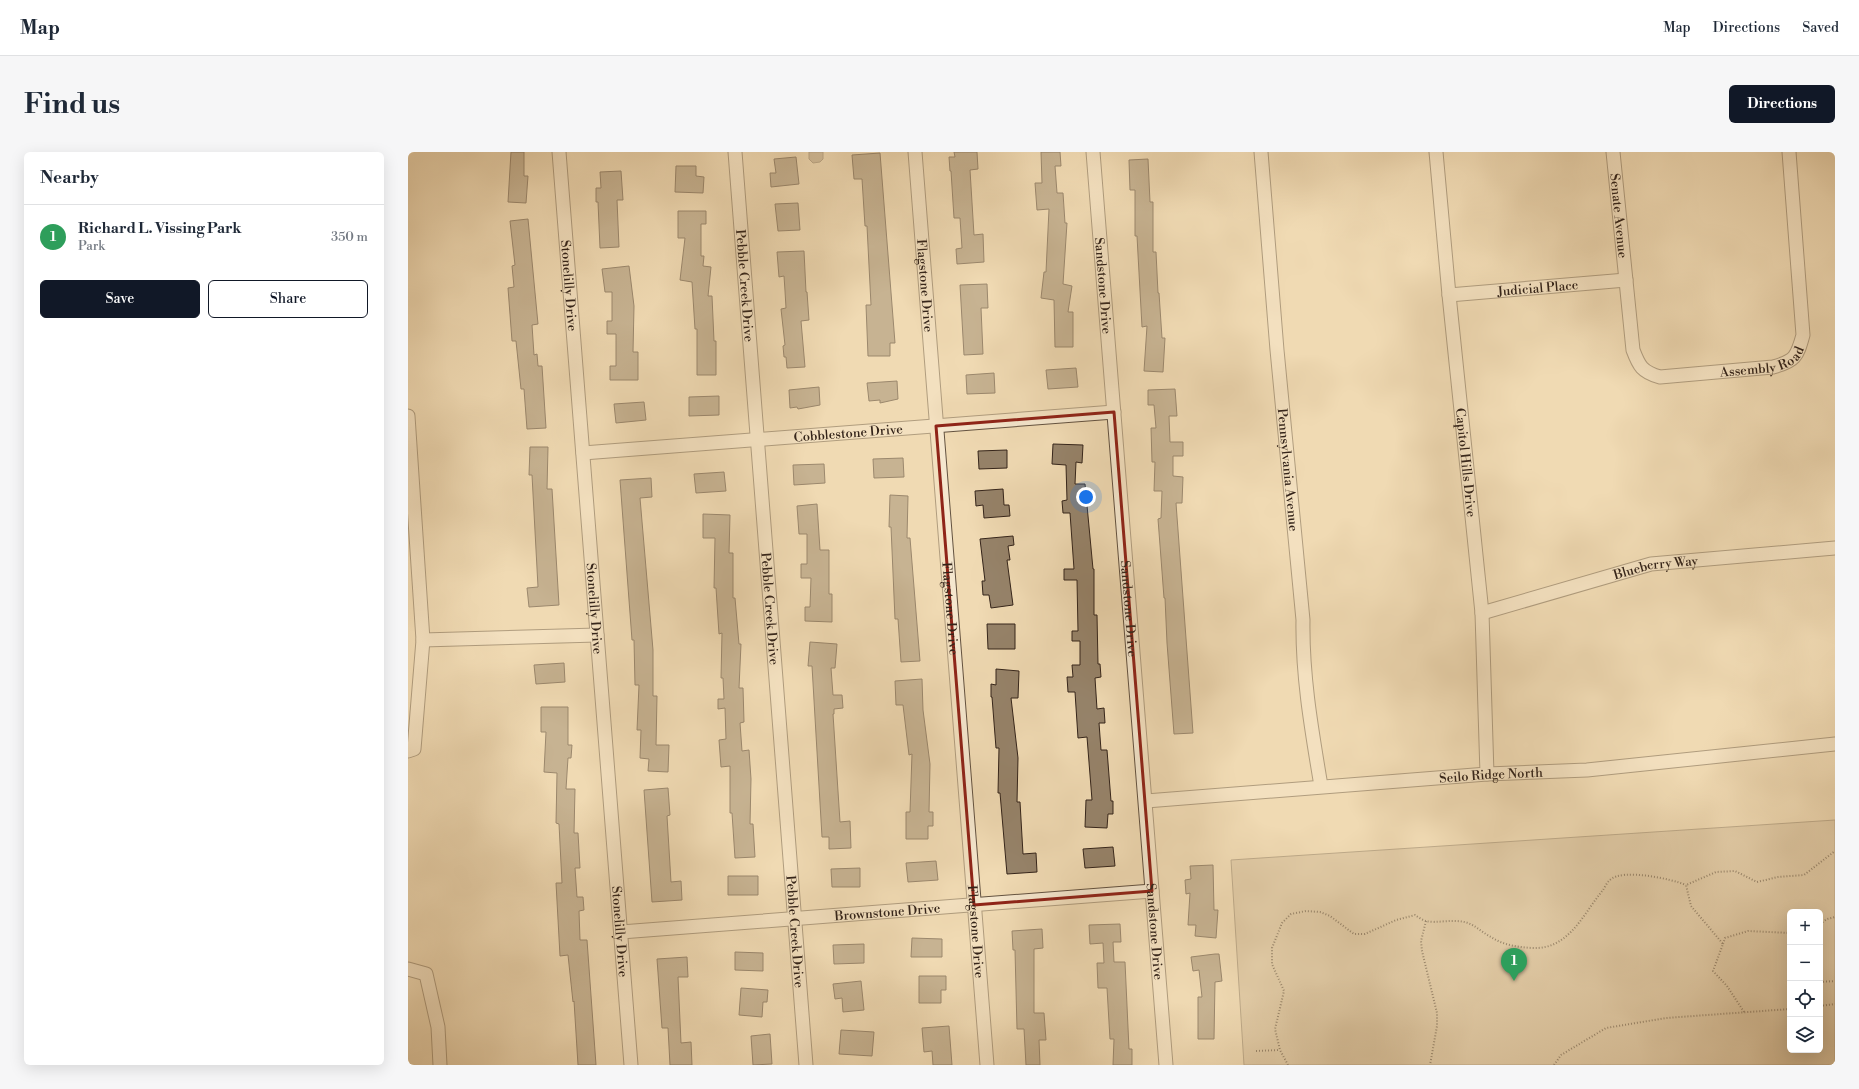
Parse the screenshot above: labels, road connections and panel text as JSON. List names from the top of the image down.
{
  "streets": {
    "street": [
      "Senate Avenue",
      "Pebble Creek Drive",
      "Stonelilly Drive",
      "Flagstone Drive",
      "Sandstone Drive",
      "Judicial Place",
      "Assembly Road",
      "Cobblestone Drive",
      "Capitol Hills Drive",
      "Pennsylvania Avenue",
      "Blueberry Way",
      "Seilo Ridge North",
      "Brownstone Drive"
    ]
  },
  "crossings": [
    ["Senate Avenue", "Judicial Place"],
    ["Senate Avenue", "Assembly Road"],
    ["Pebble Creek Drive", "Cobblestone Drive"],
    ["Pebble Creek Drive", "Brownstone Drive"],
    ["Stonelilly Drive", "Cobblestone Drive"],
    ["Stonelilly Drive", "Brownstone Drive"],
    ["Flagstone Drive", "Cobblestone Drive"],
    ["Flagstone Drive", "Brownstone Drive"],
    ["Sandstone Drive", "Cobblestone Drive"],
    ["Sandstone Drive", "Seilo Ridge North"],
    ["Sandstone Drive", "Brownstone Drive"],
    ["Judicial Place", "Assembly Road"],
    ["Judicial Place", "Capitol Hills Drive"],
    ["Capitol Hills Drive", "Blueberry Way"],
    ["Capitol Hills Drive", "Seilo Ridge North"],
    ["Pennsylvania Avenue", "Seilo Ridge North"]
  ],
  "page": {
    "header": "Map",
    "nav": ["Map", "Directions", "Saved"],
    "buttons": [
      "Directions",
      ["Save", "Share"]
    ],
    "title": "Find us",
    "heading": "Nearby",
    "list": [
      {
        "mark": "1",
        "name": "Richard L. Vissing Park",
        "note": "Park",
        "value": "350 m"
      }
    ],
    "map_buttons": ["+", "−"],
    "pins": "1"
  }
}
